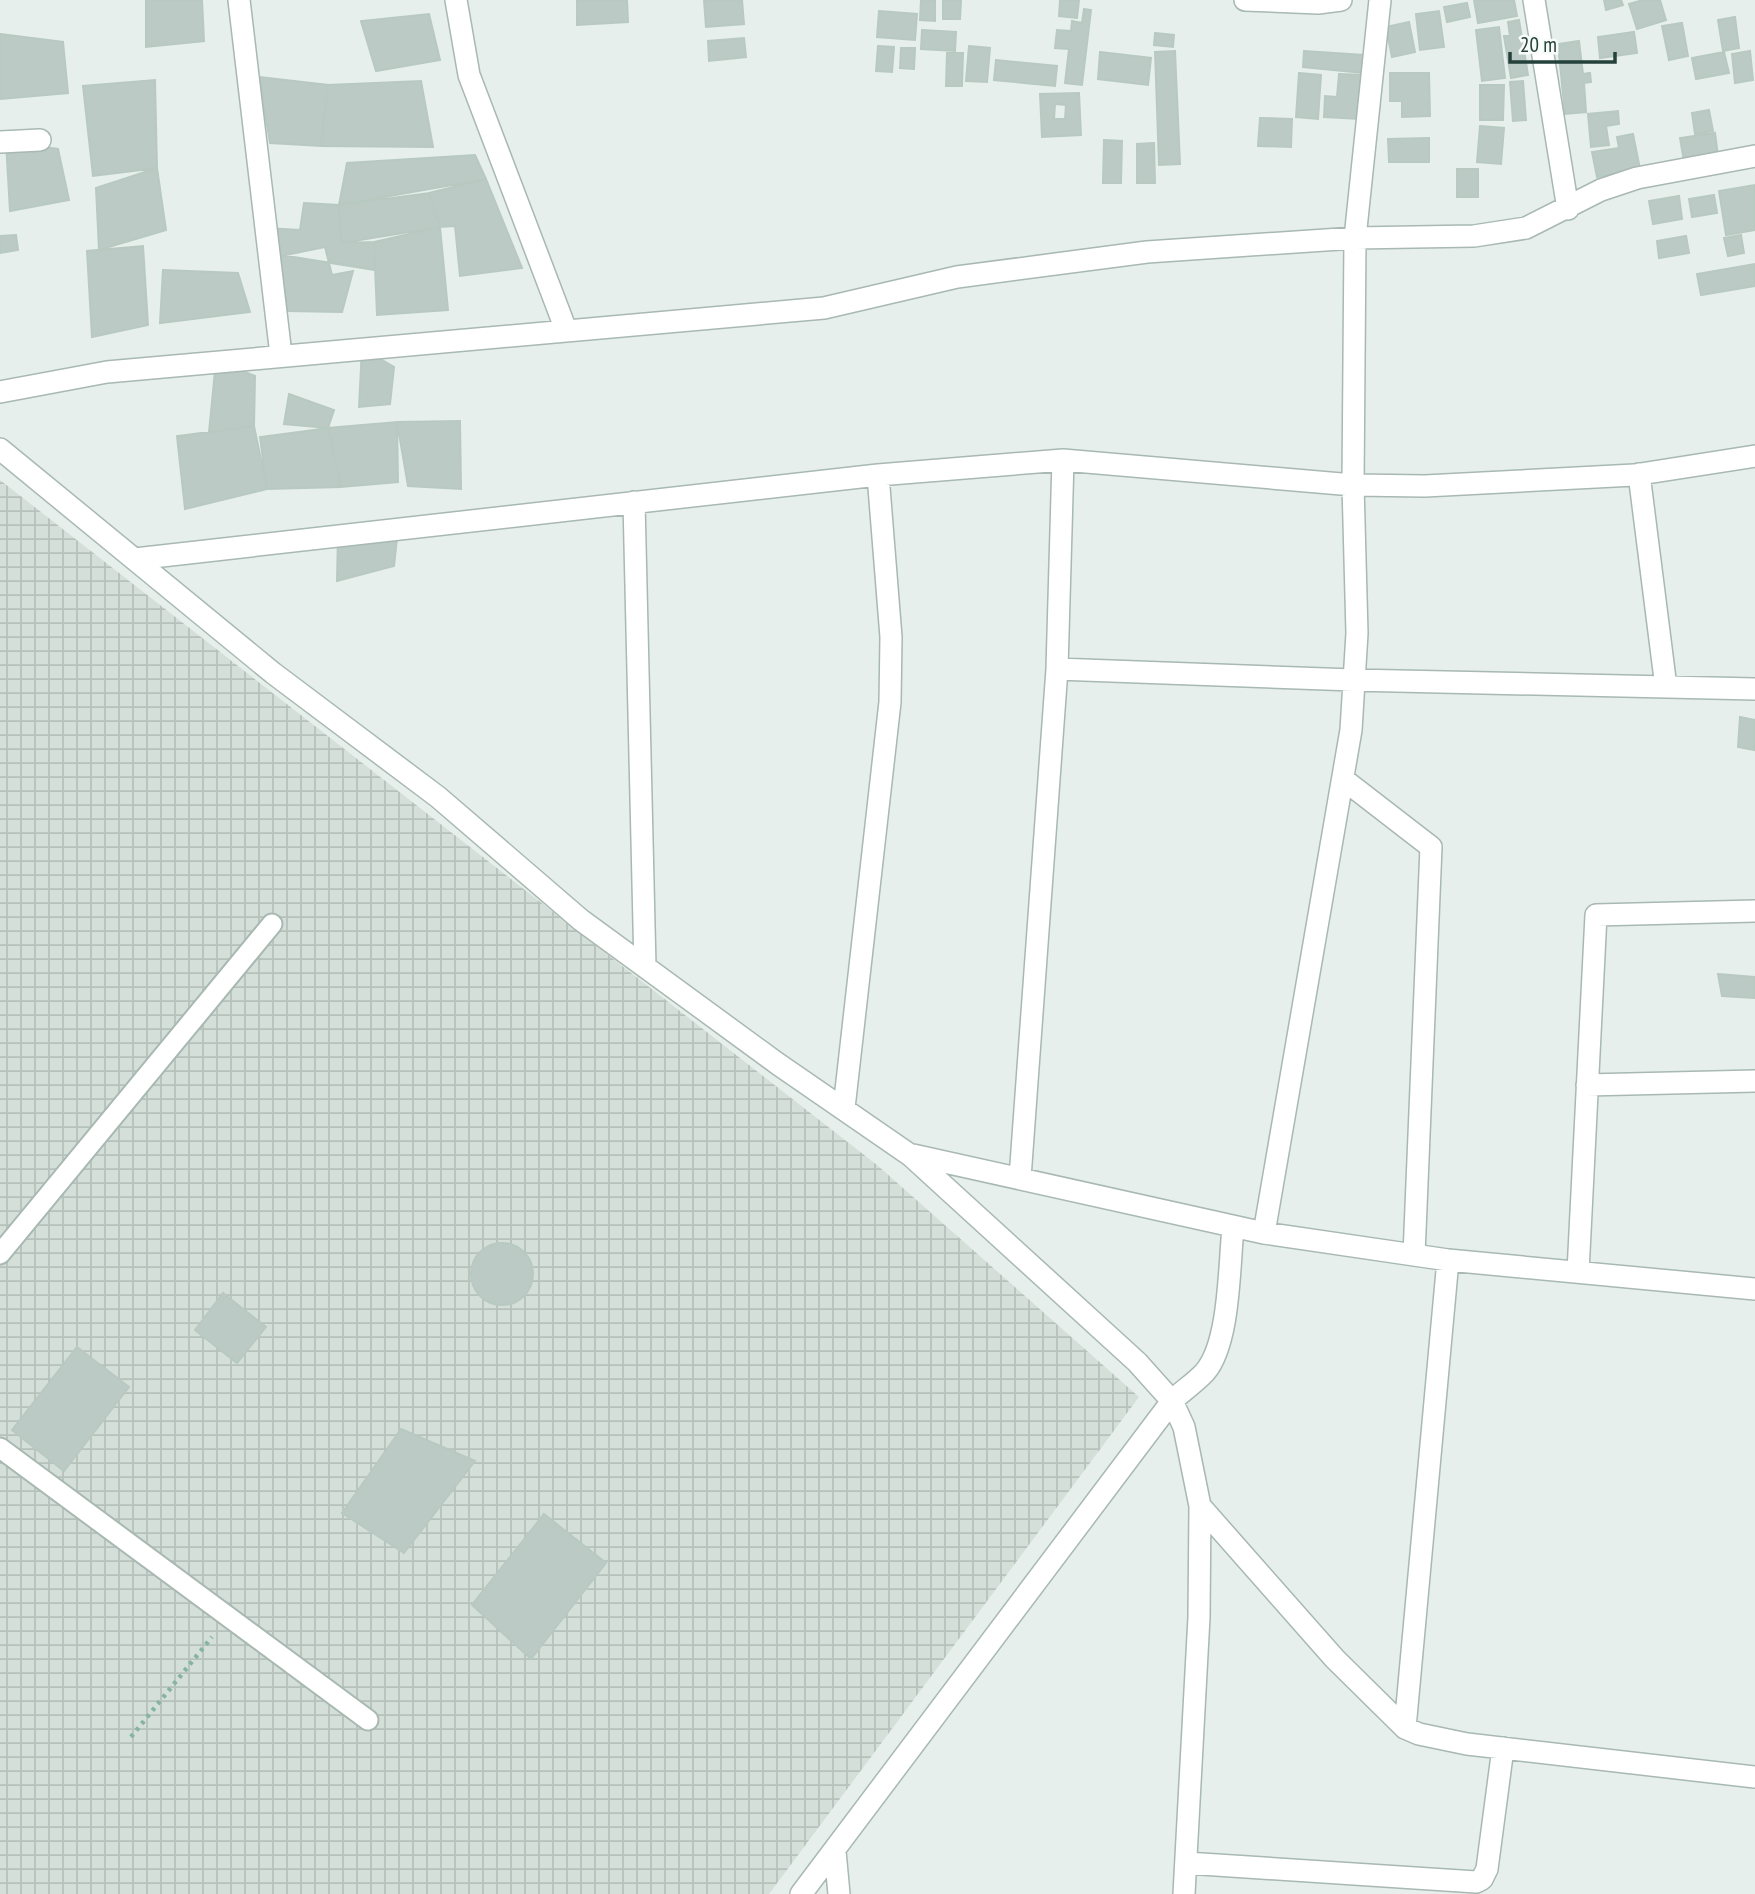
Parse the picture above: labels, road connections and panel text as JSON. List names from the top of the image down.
{
  "scale_bar": "20 m"
}
